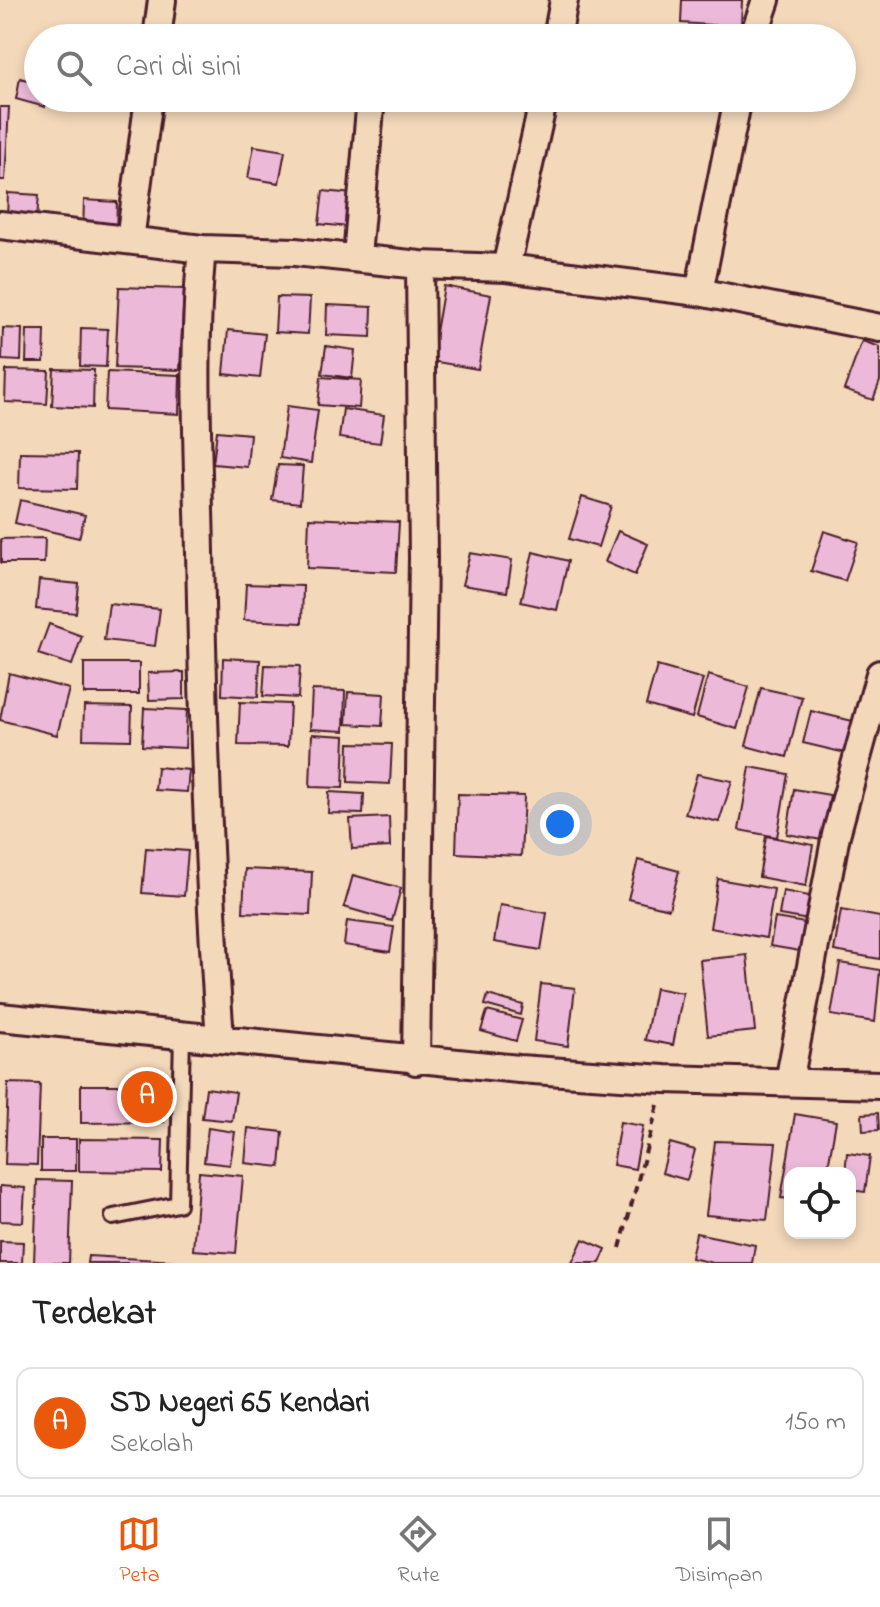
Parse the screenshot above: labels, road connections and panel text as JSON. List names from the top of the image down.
{
  "page": {
    "search": "Cari di sini",
    "pins": "A",
    "heading": "Terdekat",
    "list": [
      {
        "mark": "A",
        "name": "SD Negeri 65 Kendari",
        "note": "Sekolah",
        "value": "150 m"
      }
    ],
    "nav": ["Peta", "Rute", "Disimpan"]
  }
}
